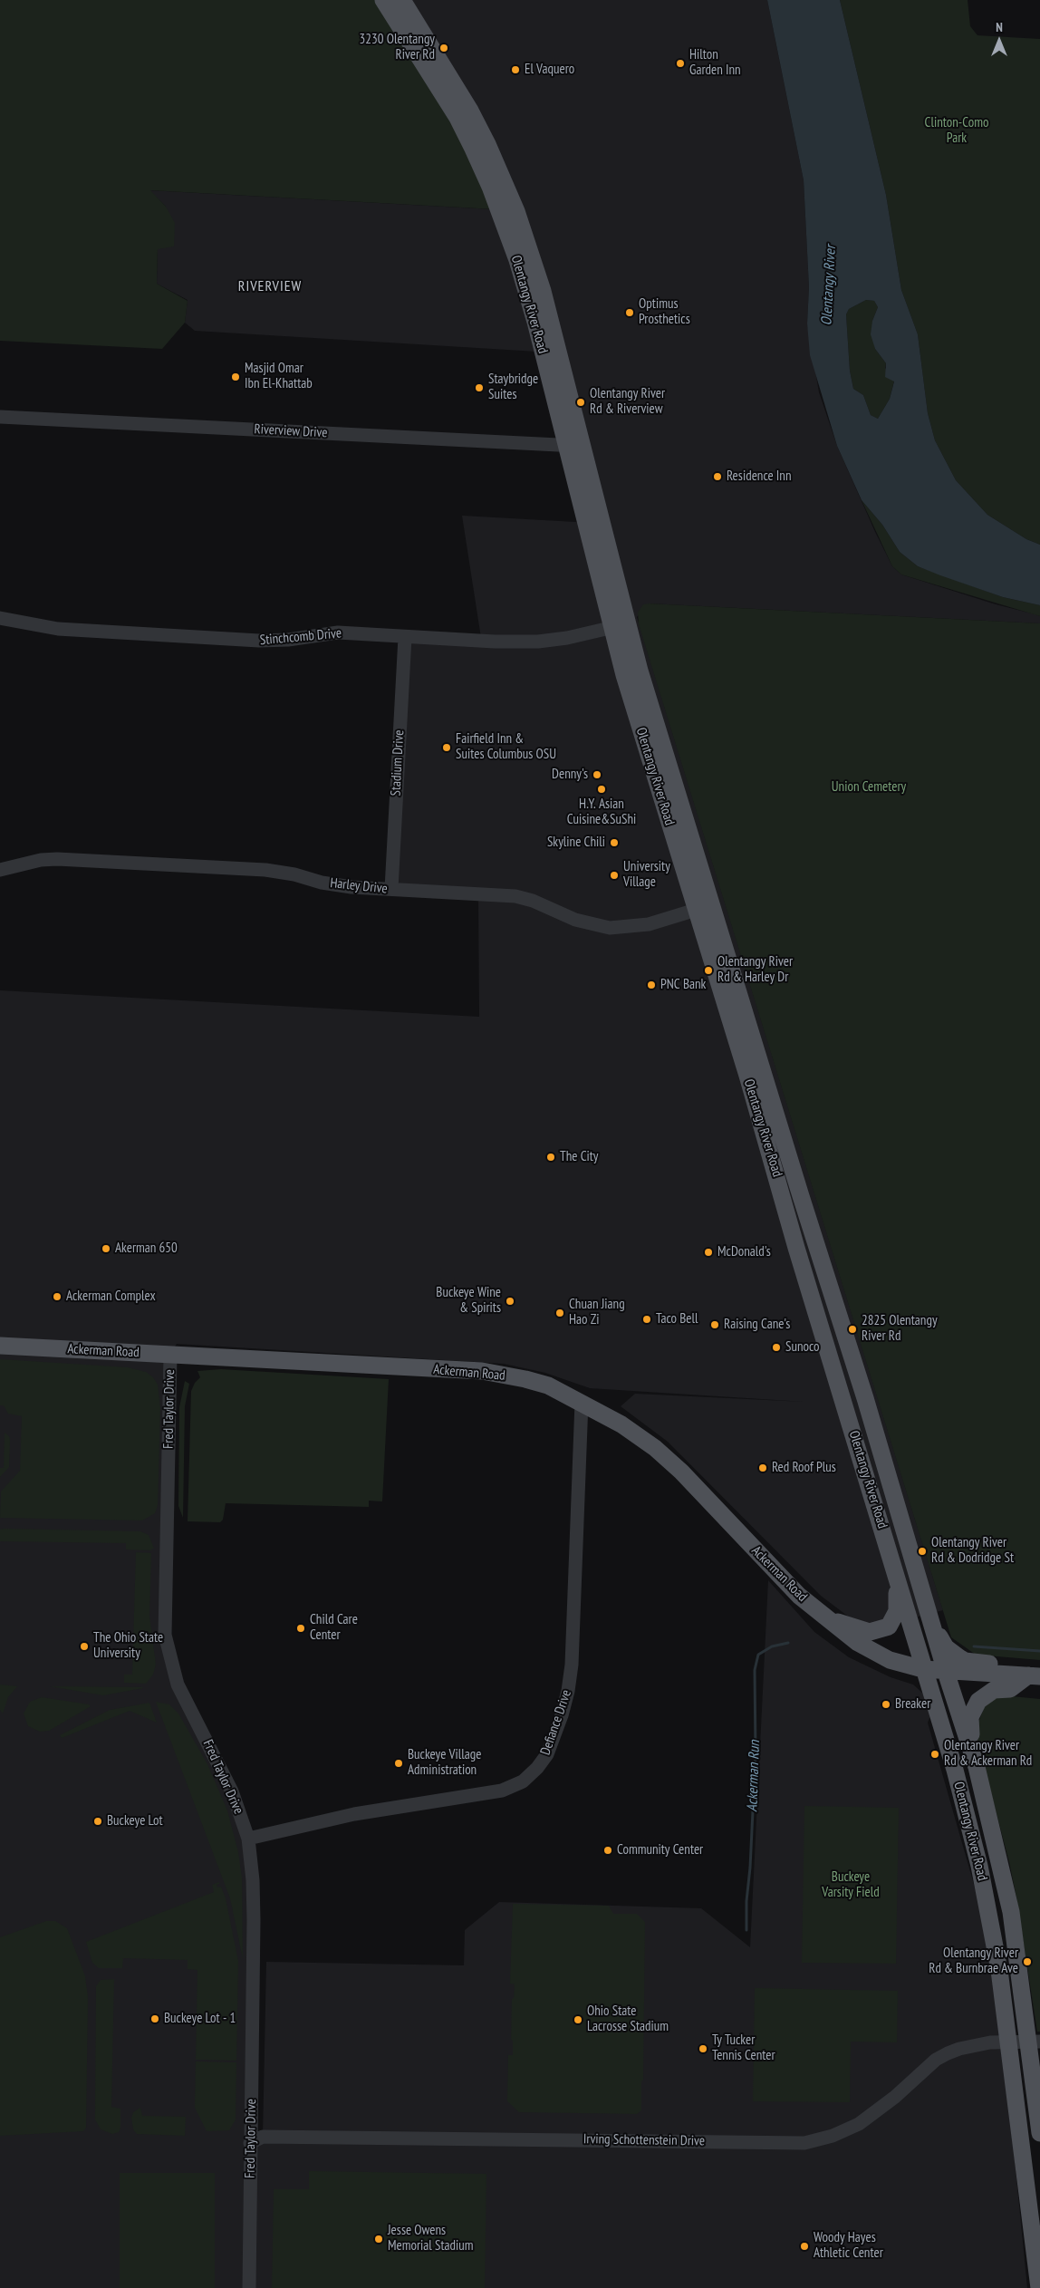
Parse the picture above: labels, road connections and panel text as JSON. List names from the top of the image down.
{
  "streets": {
    "main road": ["Olentangy River Road", "Ackerman Road"],
    "street": [
      "Riverview Drive",
      "Stinchcomb Drive",
      "Stadium Drive",
      "Harley Drive",
      "Fred Taylor Drive",
      "Defiance Drive",
      "Irving Schottenstein Drive"
    ]
  },
  "crossings": [
    ["Olentangy River Road", "Riverview Drive"],
    ["Olentangy River Road", "Stinchcomb Drive"],
    ["Olentangy River Road", "Harley Drive"],
    ["Olentangy River Road", "Ackerman Road"],
    ["Olentangy River Road", "Irving Schottenstein Drive"],
    ["Stinchcomb Drive", "Stadium Drive"],
    ["Stadium Drive", "Harley Drive"],
    ["Ackerman Road", "Fred Taylor Drive"],
    ["Ackerman Road", "Defiance Drive"],
    ["Fred Taylor Drive", "Defiance Drive"],
    ["Fred Taylor Drive", "Irving Schottenstein Drive"]
  ],
  "districts": ["RIVERVIEW"],
  "water": ["Olentangy River", "Ackerman Run"],
  "parks": ["Clinton-Como Park", "Union Cemetery", "Buckeye Varsity Field"],
  "places": [
    "3230 Olentangy River Rd",
    "Hilton Garden Inn",
    "El Vaquero",
    "Optimus Prosthetics",
    "Masjid Omar Ibn El-Khattab",
    "Staybridge Suites",
    "Olentangy River Rd & Riverview",
    "Residence Inn",
    "Fairfield Inn & Suites Columbus OSU",
    "Denny's",
    "H.Y. Asian Cuisine&SuShi",
    "Skyline Chili",
    "University Village",
    "Olentangy River Rd & Harley Dr",
    "PNC Bank",
    "The City",
    "Akerman 650",
    "McDonald's",
    "Ackerman Complex",
    "Buckeye Wine & Spirits",
    "Chuan Jiang Hao Zi",
    "Taco Bell",
    "Raising Cane's",
    "2825 Olentangy River Rd",
    "Sunoco",
    "Red Roof Plus",
    "Olentangy River Rd & Dodridge St",
    "Child Care Center",
    "The Ohio State University",
    "Breaker",
    "Olentangy River Rd & Ackerman Rd",
    "Buckeye Village Administration",
    "Buckeye Lot",
    "Community Center",
    "Olentangy River Rd & Burnbrae Ave",
    "Buckeye Lot - 1",
    "Ohio State Lacrosse Stadium",
    "Ty Tucker Tennis Center",
    "Jesse Owens Memorial Stadium",
    "Woody Hayes Athletic Center"
  ],
  "north": "top"
}
